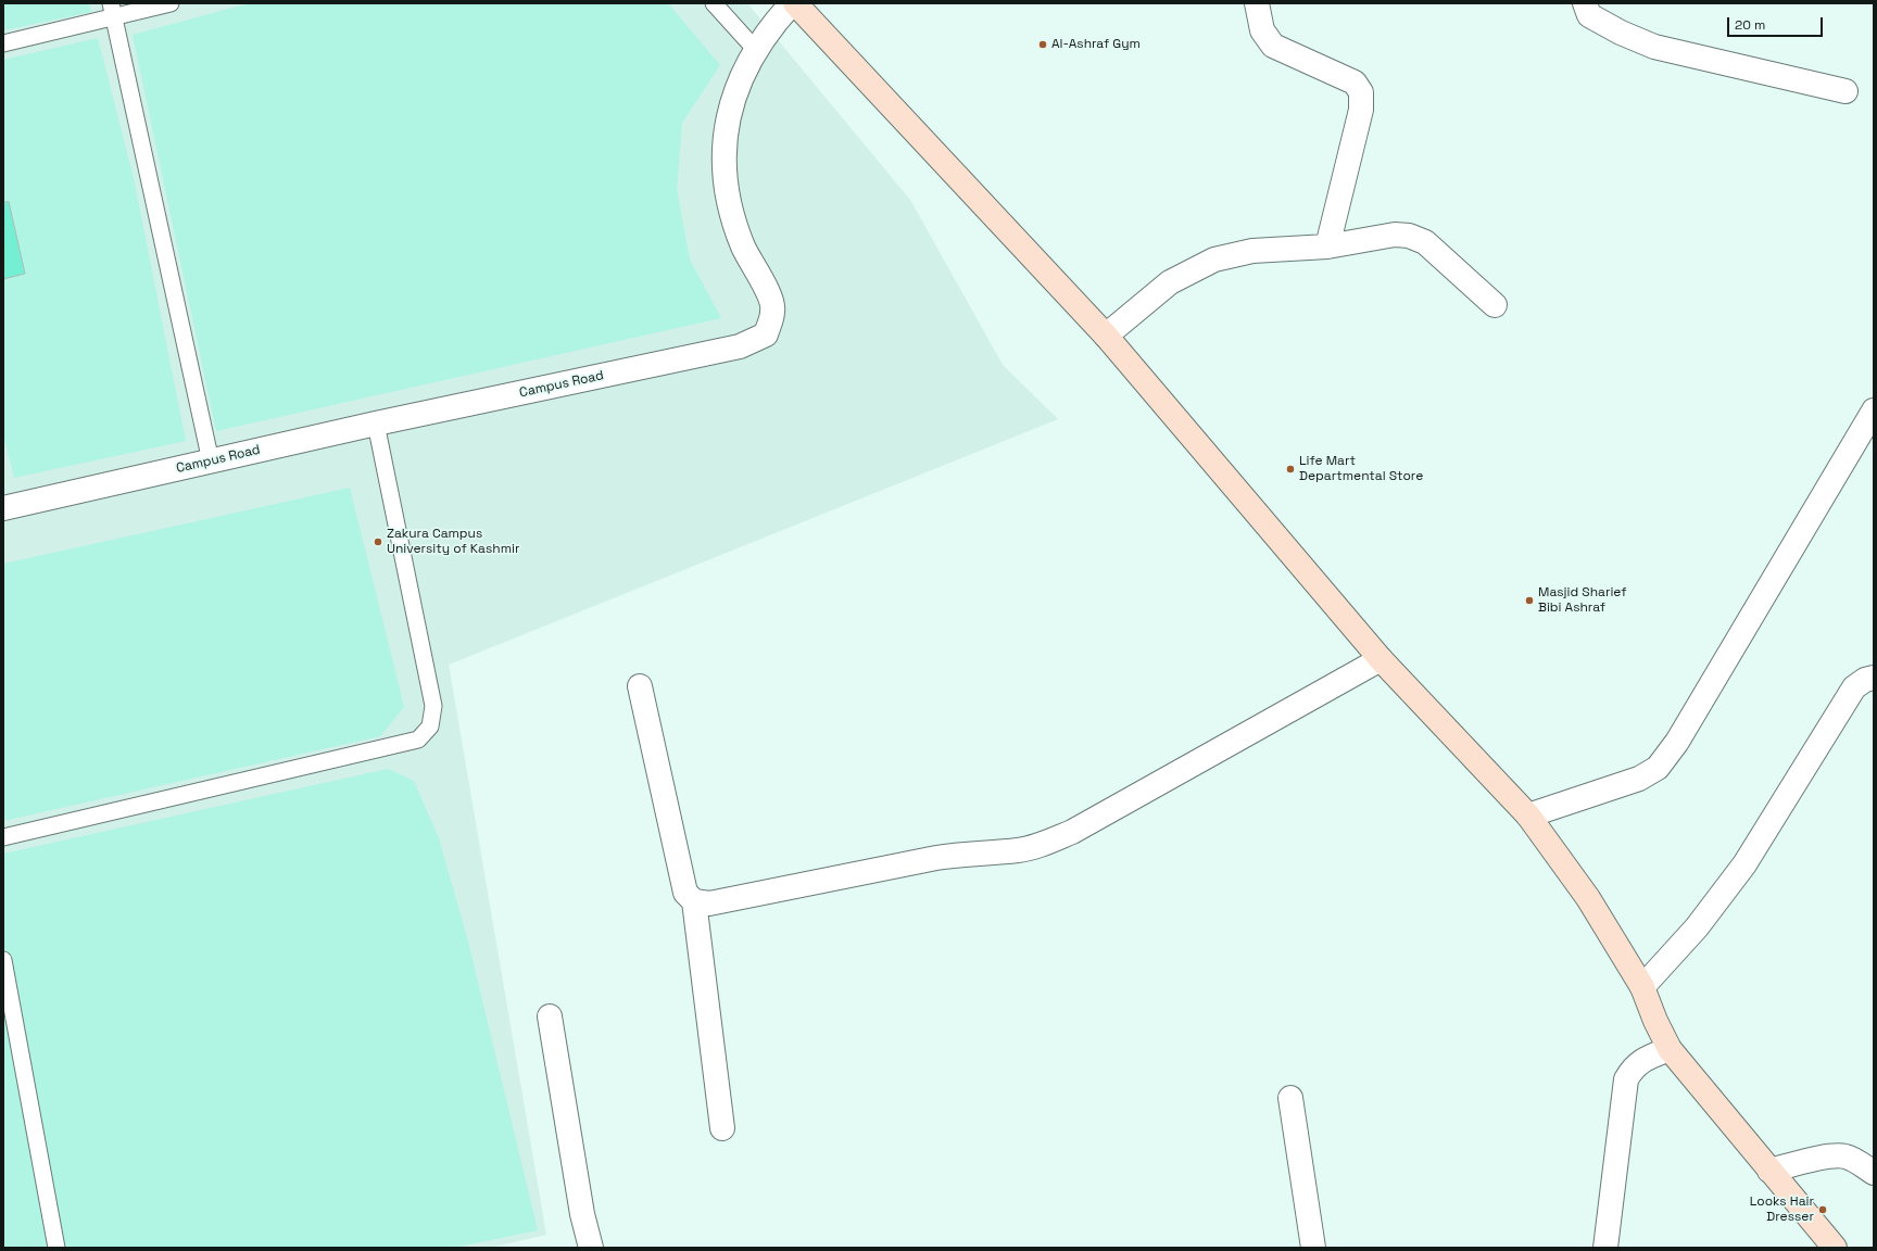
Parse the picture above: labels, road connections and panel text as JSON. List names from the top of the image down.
{
  "streets": {
    "street": ["Campus Road"]
  },
  "places": [
    "Al-Ashraf Gym",
    "Life Mart Departmental Store",
    "Zakura Campus University of Kashmir",
    "Masjid Sharief Bibi Ashraf",
    "Looks Hair Dresser"
  ],
  "scale_bar": "20 m"
}
